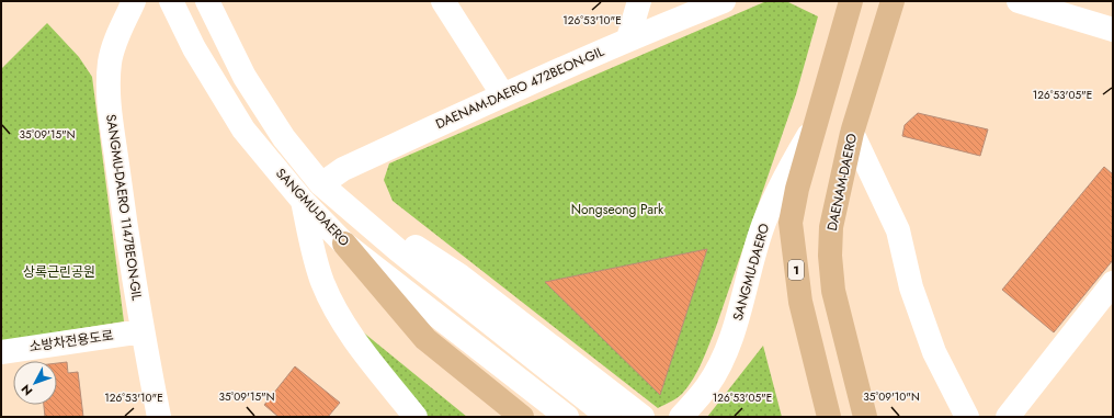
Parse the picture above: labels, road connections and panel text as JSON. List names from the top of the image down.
{
  "streets": {
    "main road": ["DAENAM-DAERO", "1"],
    "street": [
      "DAENAM-DAERO 472BEON-GIL",
      "SANGMU-DAERO 1147BEON-GIL",
      "SANGMU-DAERO",
      "소방차전용도로"
    ]
  },
  "crossings": [
    ["DAENAM-DAERO 472BEON-GIL", "SANGMU-DAERO"],
    ["SANGMU-DAERO 1147BEON-GIL", "소방차전용도로"],
    ["SANGMU-DAERO", "1"]
  ],
  "parks": ["Nongseong Park", "상록근린공원"],
  "north": "bottom left",
  "coordinates": [
    "126°53'10\"E",
    "126°53'05\"E",
    "35°09'15\"N",
    "35°09'10\"N"
  ]
}
